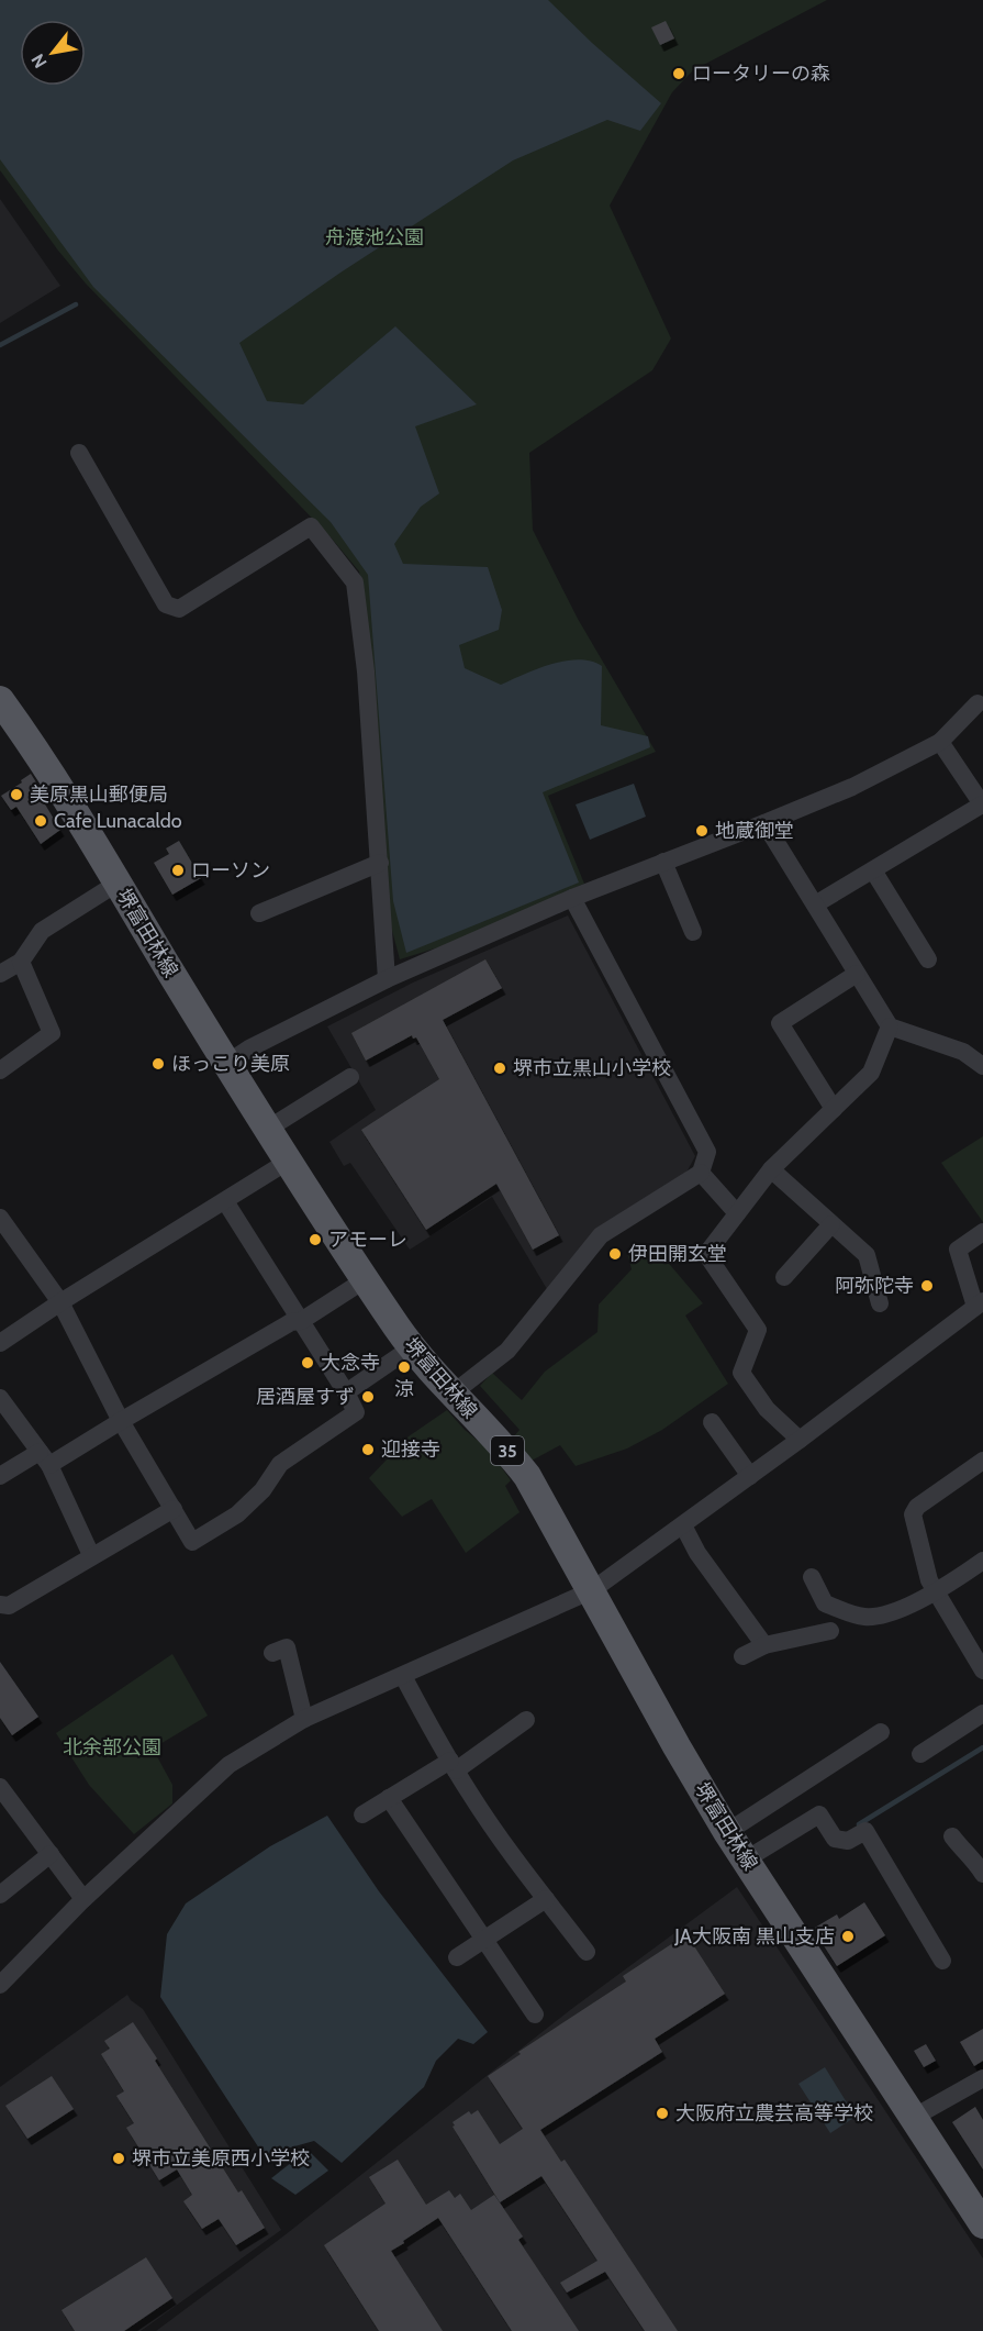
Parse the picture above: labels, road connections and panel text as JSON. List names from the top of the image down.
{
  "streets": {
    "main road": ["堺富田林線", "35"]
  },
  "parks": ["舟渡池公園", "北余部公園"],
  "places": [
    "ロータリーの森",
    "美原黒山郵便局",
    "Cafe Lunacaldo",
    "地蔵御堂",
    "ローソン",
    "ほっこり美原",
    "堺市立黒山小学校",
    "アモーレ",
    "伊田開玄堂",
    "阿弥陀寺",
    "大念寺",
    "涼",
    "居酒屋すず",
    "迎接寺",
    "JA大阪南 黒山支店",
    "大阪府立農芸高等学校",
    "堺市立美原西小学校"
  ],
  "north": "bottom left"
}
